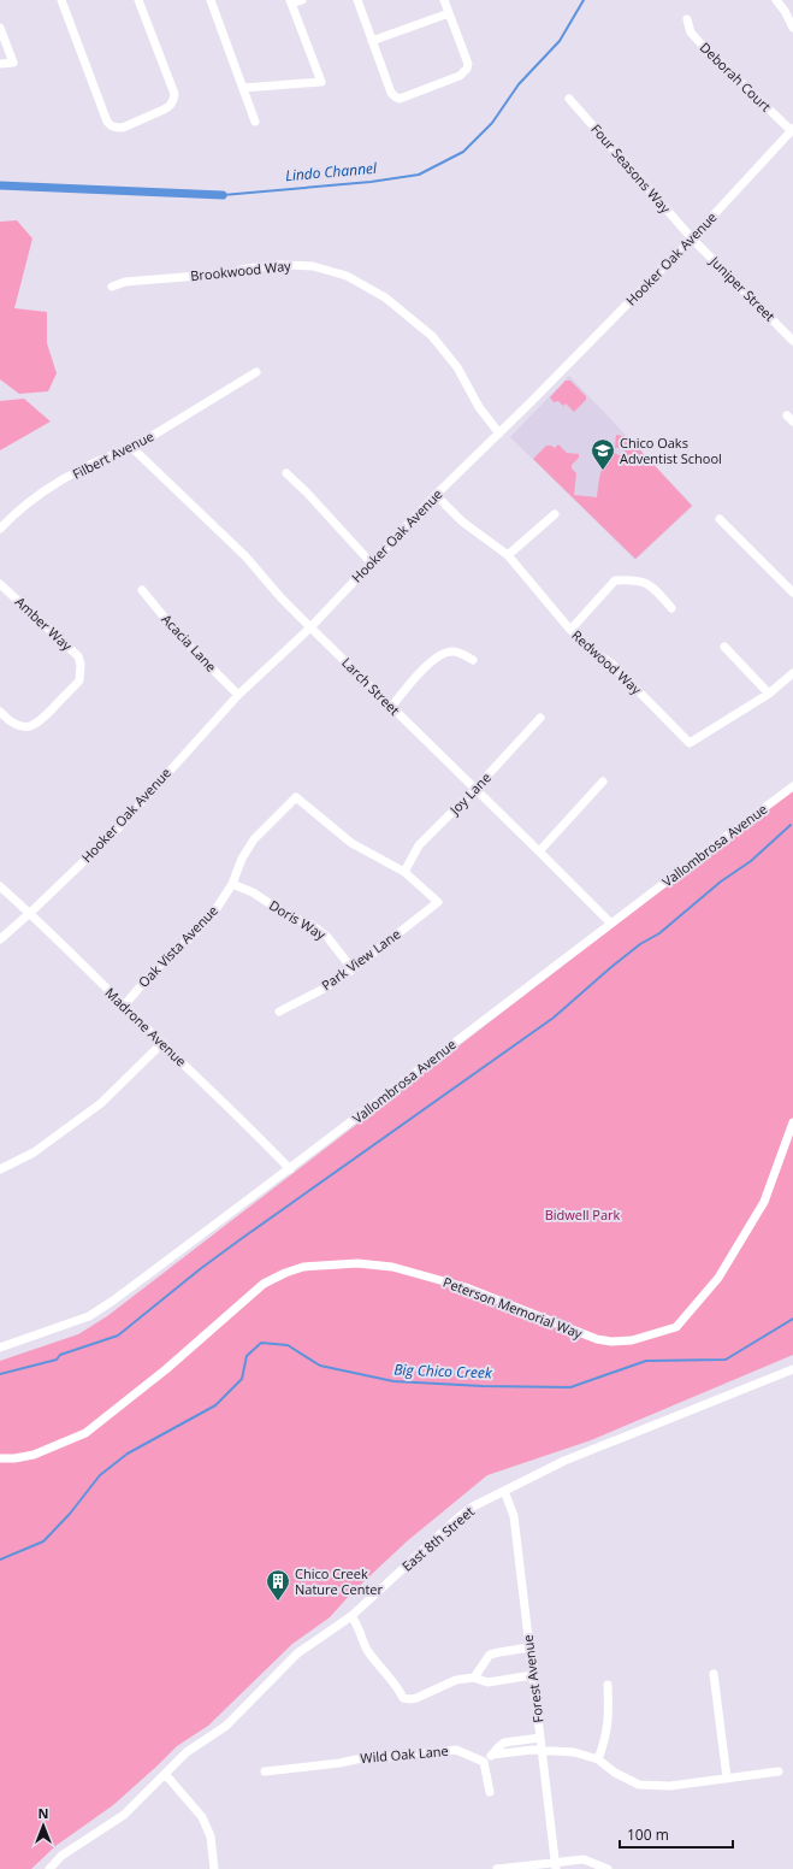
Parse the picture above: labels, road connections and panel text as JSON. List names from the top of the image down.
{
  "streets": {
    "street": [
      "Deborah Court",
      "Four Seasons Way",
      "Hooker Oak Avenue",
      "Brookwood Way",
      "Juniper Street",
      "Filbert Avenue",
      "Amber Way",
      "Acacia Lane",
      "Redwood Way",
      "Larch Street",
      "Joy Lane",
      "Vallombrosa Avenue",
      "Doris Way",
      "Oak Vista Avenue",
      "Park View Lane",
      "Madrone Avenue",
      "Peterson Memorial Way",
      "East 8th Street",
      "Forest Avenue",
      "Wild Oak Lane"
    ]
  },
  "crossings": [
    ["Deborah Court", "Hooker Oak Avenue"],
    ["Four Seasons Way", "Hooker Oak Avenue"],
    ["Four Seasons Way", "Juniper Street"],
    ["Hooker Oak Avenue", "Brookwood Way"],
    ["Hooker Oak Avenue", "Juniper Street"],
    ["Hooker Oak Avenue", "Acacia Lane"],
    ["Hooker Oak Avenue", "Redwood Way"],
    ["Hooker Oak Avenue", "Larch Street"],
    ["Hooker Oak Avenue", "Madrone Avenue"],
    ["Filbert Avenue", "Larch Street"],
    ["Larch Street", "Joy Lane"],
    ["Larch Street", "Vallombrosa Avenue"],
    ["Joy Lane", "Oak Vista Avenue"],
    ["Vallombrosa Avenue", "Madrone Avenue"],
    ["Doris Way", "Oak Vista Avenue"],
    ["Doris Way", "Park View Lane"],
    ["Oak Vista Avenue", "Park View Lane"],
    ["Oak Vista Avenue", "Madrone Avenue"],
    ["East 8th Street", "Forest Avenue"]
  ],
  "water": ["Lindo Channel", "Big Chico Creek"],
  "parks": ["Bidwell Park"],
  "places": {
    "school or university": ["Chico Oaks Adventist School"],
    "building": ["Chico Creek Nature Center"]
  },
  "scale_bar": "100 m",
  "north": "top"
}
